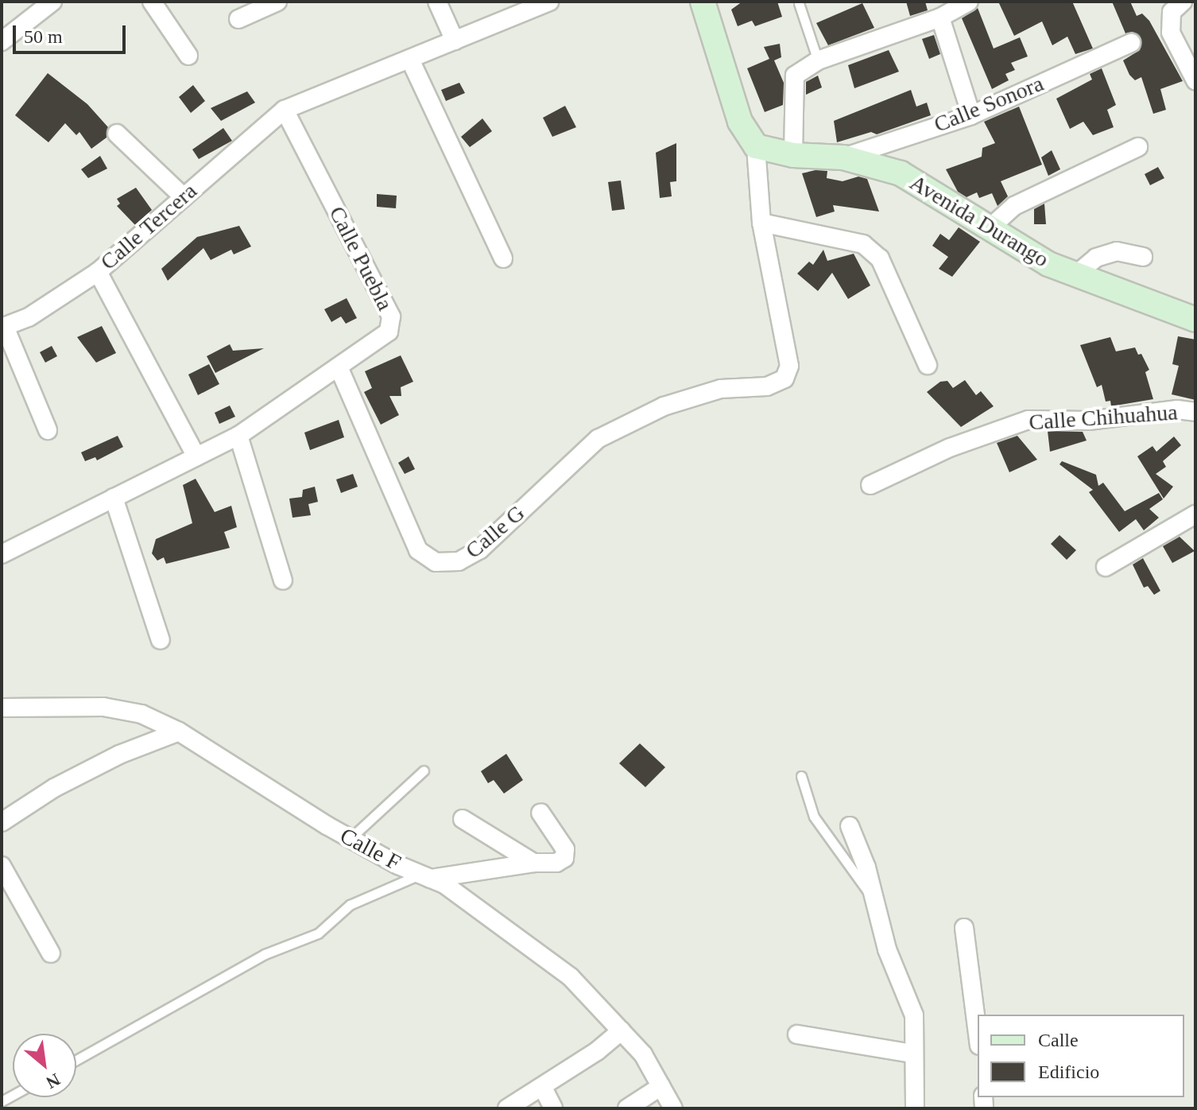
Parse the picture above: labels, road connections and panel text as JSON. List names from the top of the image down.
{
  "streets": {
    "main road": ["Avenida Durango"],
    "street": [
      "Calle Sonora",
      "Calle Tercera",
      "Calle Puebla",
      "Calle Chihuahua",
      "Calle G",
      "Calle F"
    ]
  },
  "crossings": [
    ["Calle Sonora", "Avenida Durango"],
    ["Calle Tercera", "Calle Puebla"],
    ["Calle Puebla", "Calle G"]
  ],
  "legend": ["Calle", "Edificio"],
  "scale_bar": "50 m",
  "north": "bottom right"
}
